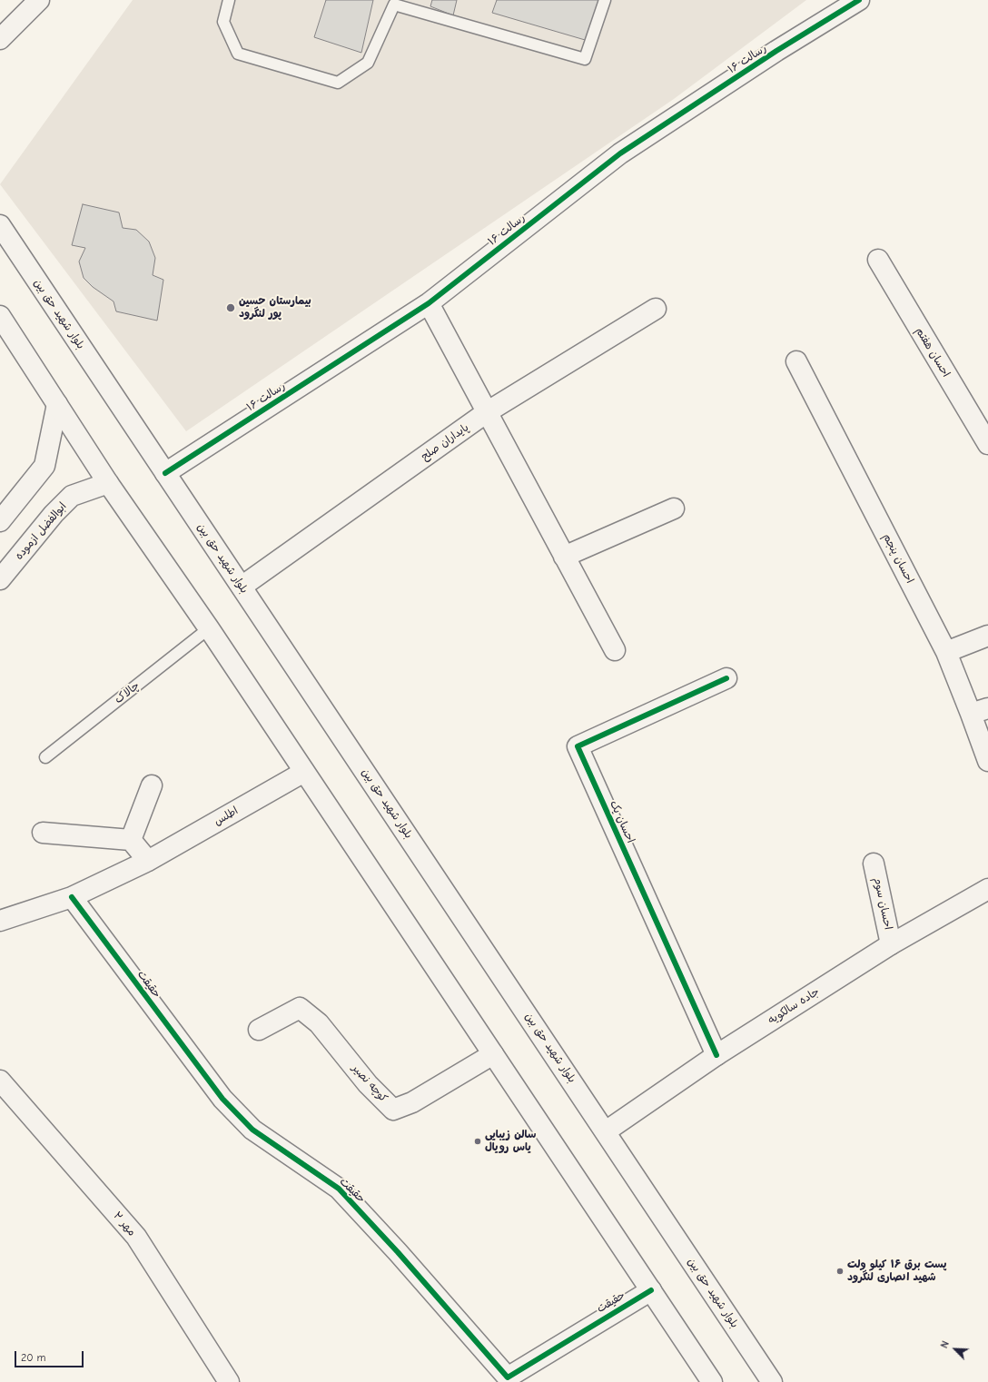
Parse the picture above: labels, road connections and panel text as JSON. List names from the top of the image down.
{
  "streets": {
    "street": [
      "رسالت ۱۶",
      "بلوار شهید حق بین",
      "احسان هفتم",
      "پایداران صلح",
      "ابوالفضل ازموده",
      "احسان پنجم",
      "اطلس",
      "احسان یک",
      "احسان سوم",
      "حقیقت",
      "جاده سالکویه",
      "کوچه نصیر",
      "مهر ۲"
    ],
    "lane": ["چالاک"]
  },
  "crossings": [
    ["رسالت ۱۶", "بلوار شهید حق بین"],
    ["بلوار شهید حق بین", "پایداران صلح"],
    ["بلوار شهید حق بین", "جاده سالکویه"],
    ["اطلس", "حقیقت"],
    ["احسان یک", "جاده سالکویه"],
    ["احسان سوم", "جاده سالکویه"]
  ],
  "places": ["بیمارستان حسین پور لنگرود", "سالن زیبایی یاس رویال", "پست برق ۱۶ کیلو ولت شهید انصاری لنگرود"],
  "scale_bar": "20 m",
  "north": "top left"
}
